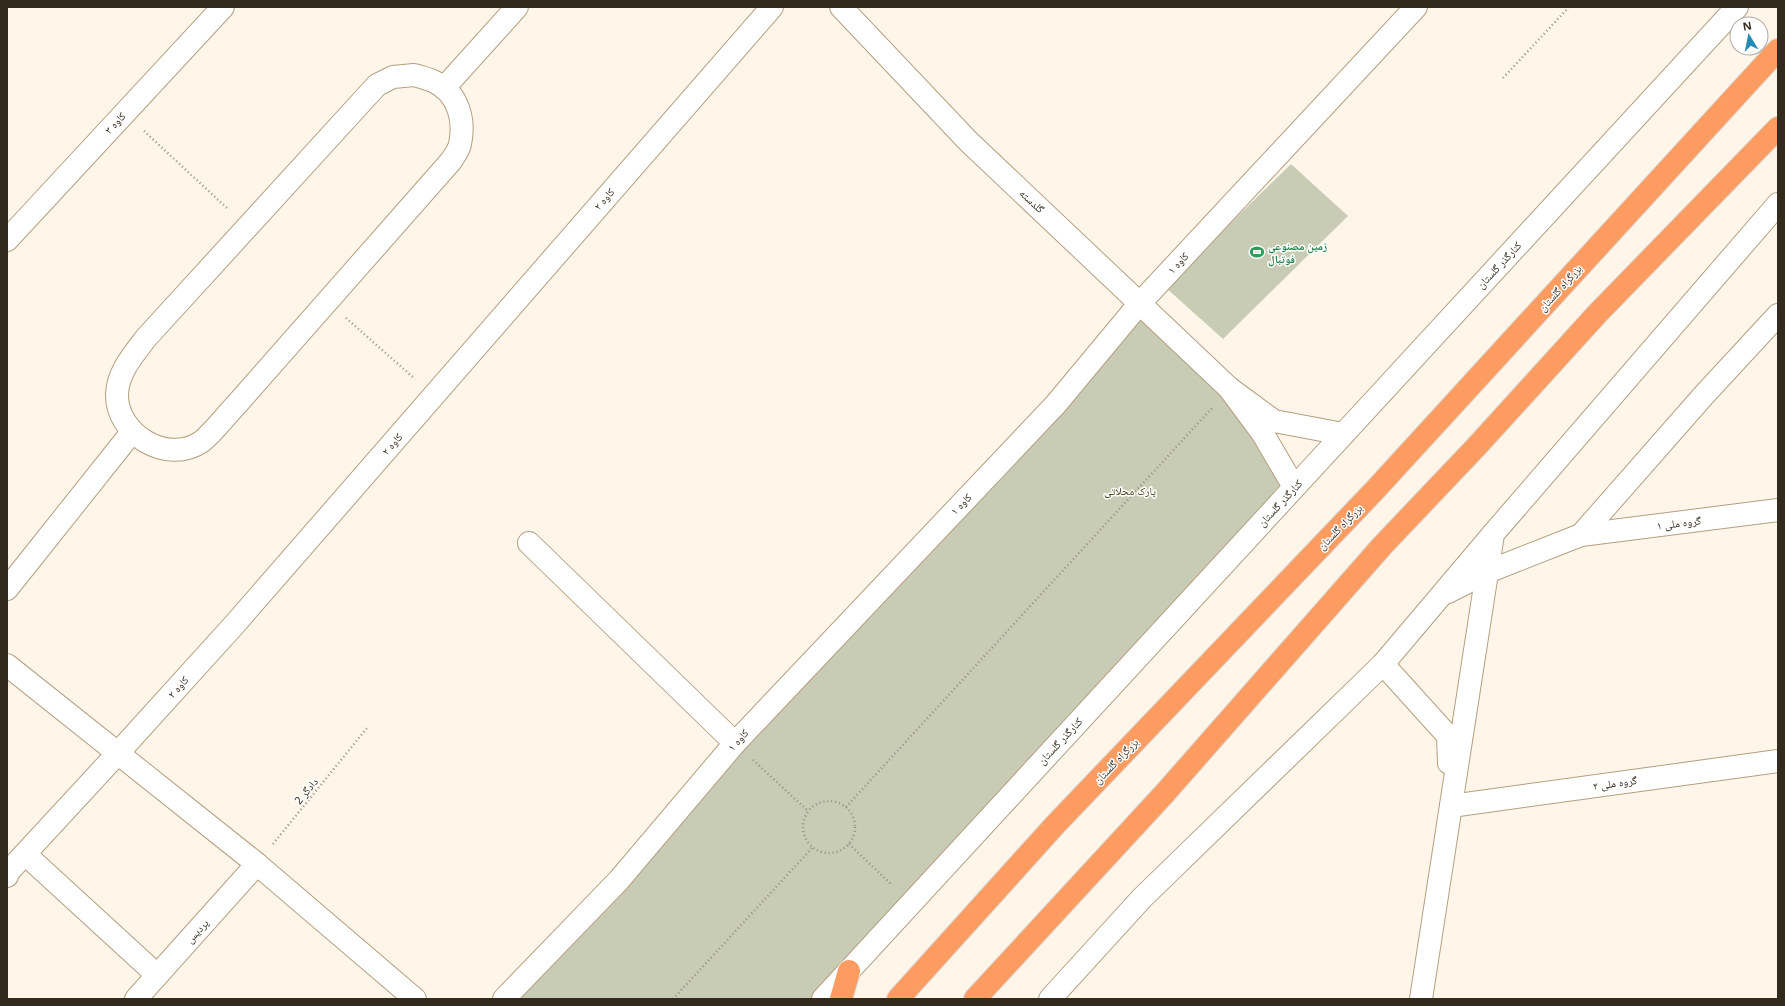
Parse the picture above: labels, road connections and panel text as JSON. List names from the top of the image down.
{
  "streets": {
    "highway": ["بزرگراه گلستان"],
    "street": [
      "کاوه ۳",
      "کاوه ۲",
      "گلدسته",
      "کاوه ۱",
      "کنارگذر گلستان",
      "گروه ملی ۱",
      "گروه ملی ۲",
      "پردیس"
    ],
    "path": ["دادگر 2"]
  },
  "crossings": [
    ["گلدسته", "کاوه ۱"],
    ["دادگر 2", "پردیس"]
  ],
  "parks": ["پارک محلاتی"],
  "places": {
    "sports": ["زمین مصنوعی فوتبال"]
  },
  "north": "top"
}
